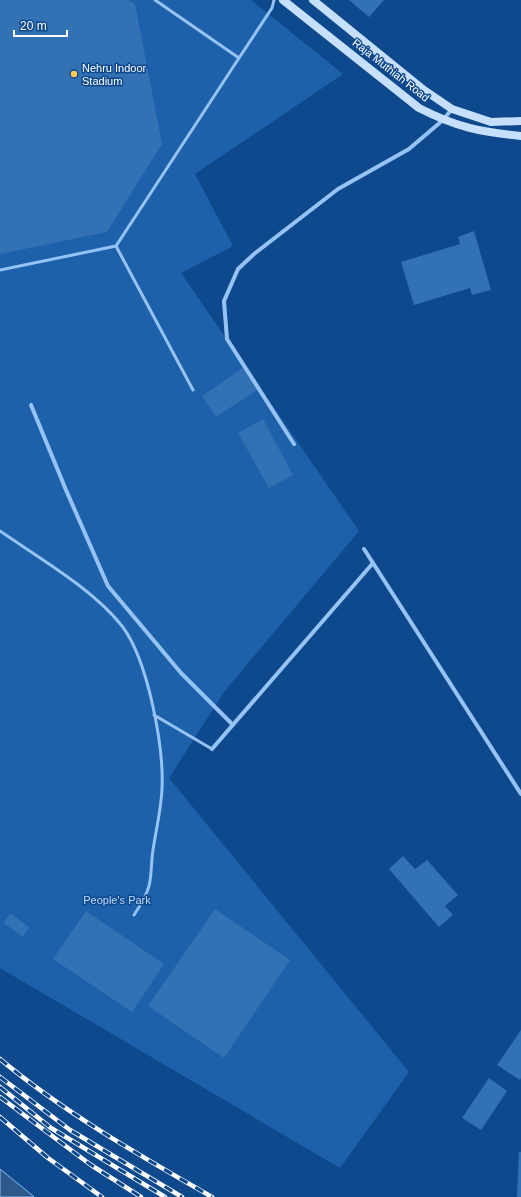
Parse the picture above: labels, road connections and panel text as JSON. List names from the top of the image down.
{
  "streets": {
    "main road": ["Raja Muthiah Road"]
  },
  "parks": ["People's Park"],
  "places": ["Nehru Indoor Stadium"],
  "scale_bar": "20 m"
}
